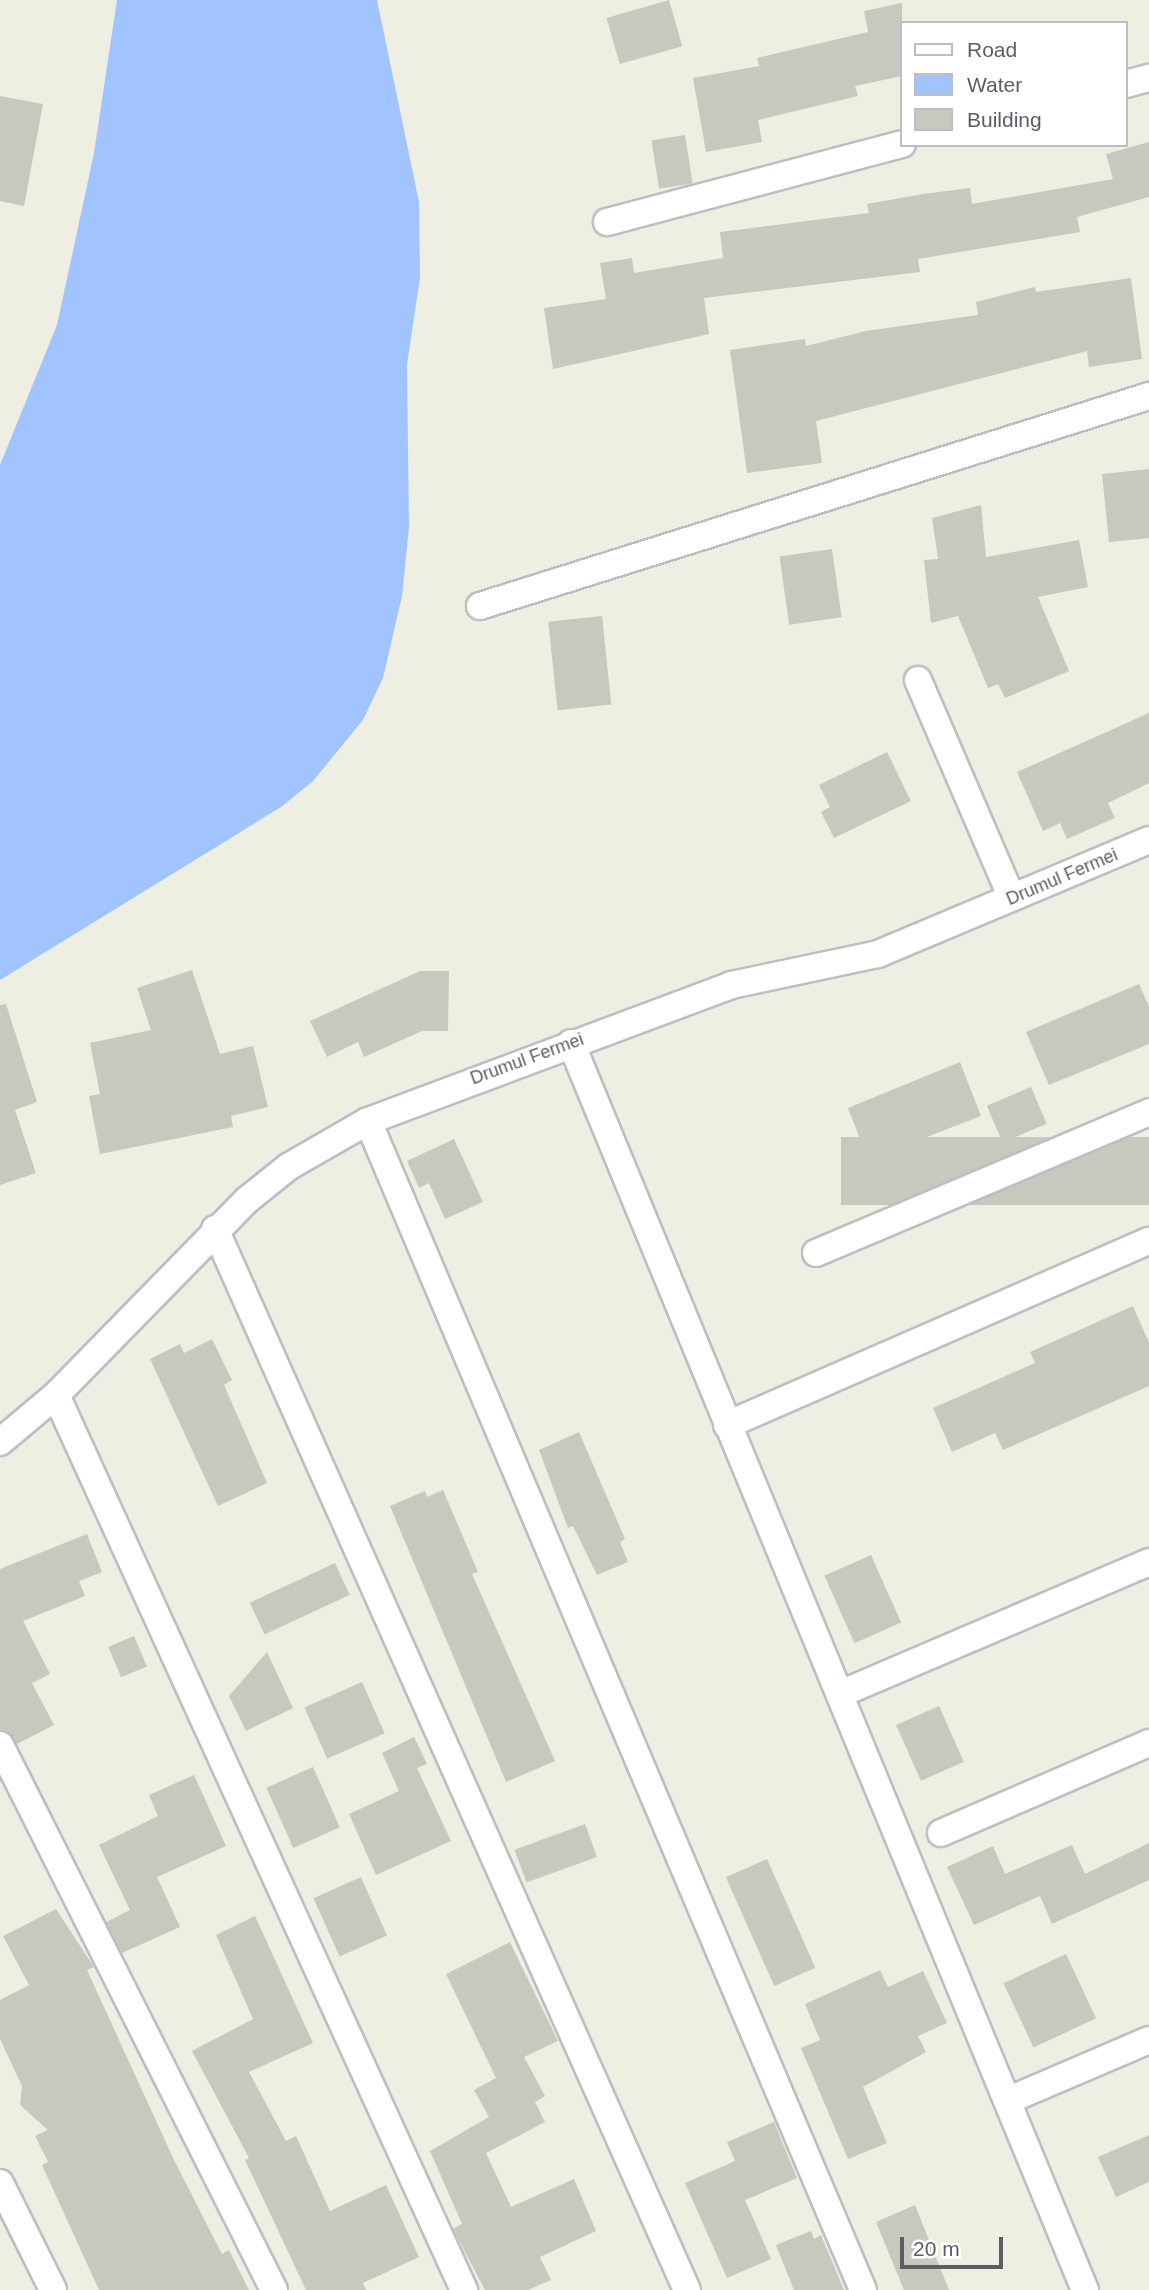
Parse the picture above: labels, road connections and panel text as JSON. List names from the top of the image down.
{
  "streets": {
    "street": ["Drumul Fermei"]
  },
  "legend": ["Road", "Water", "Building"],
  "scale_bar": "20 m"
}
